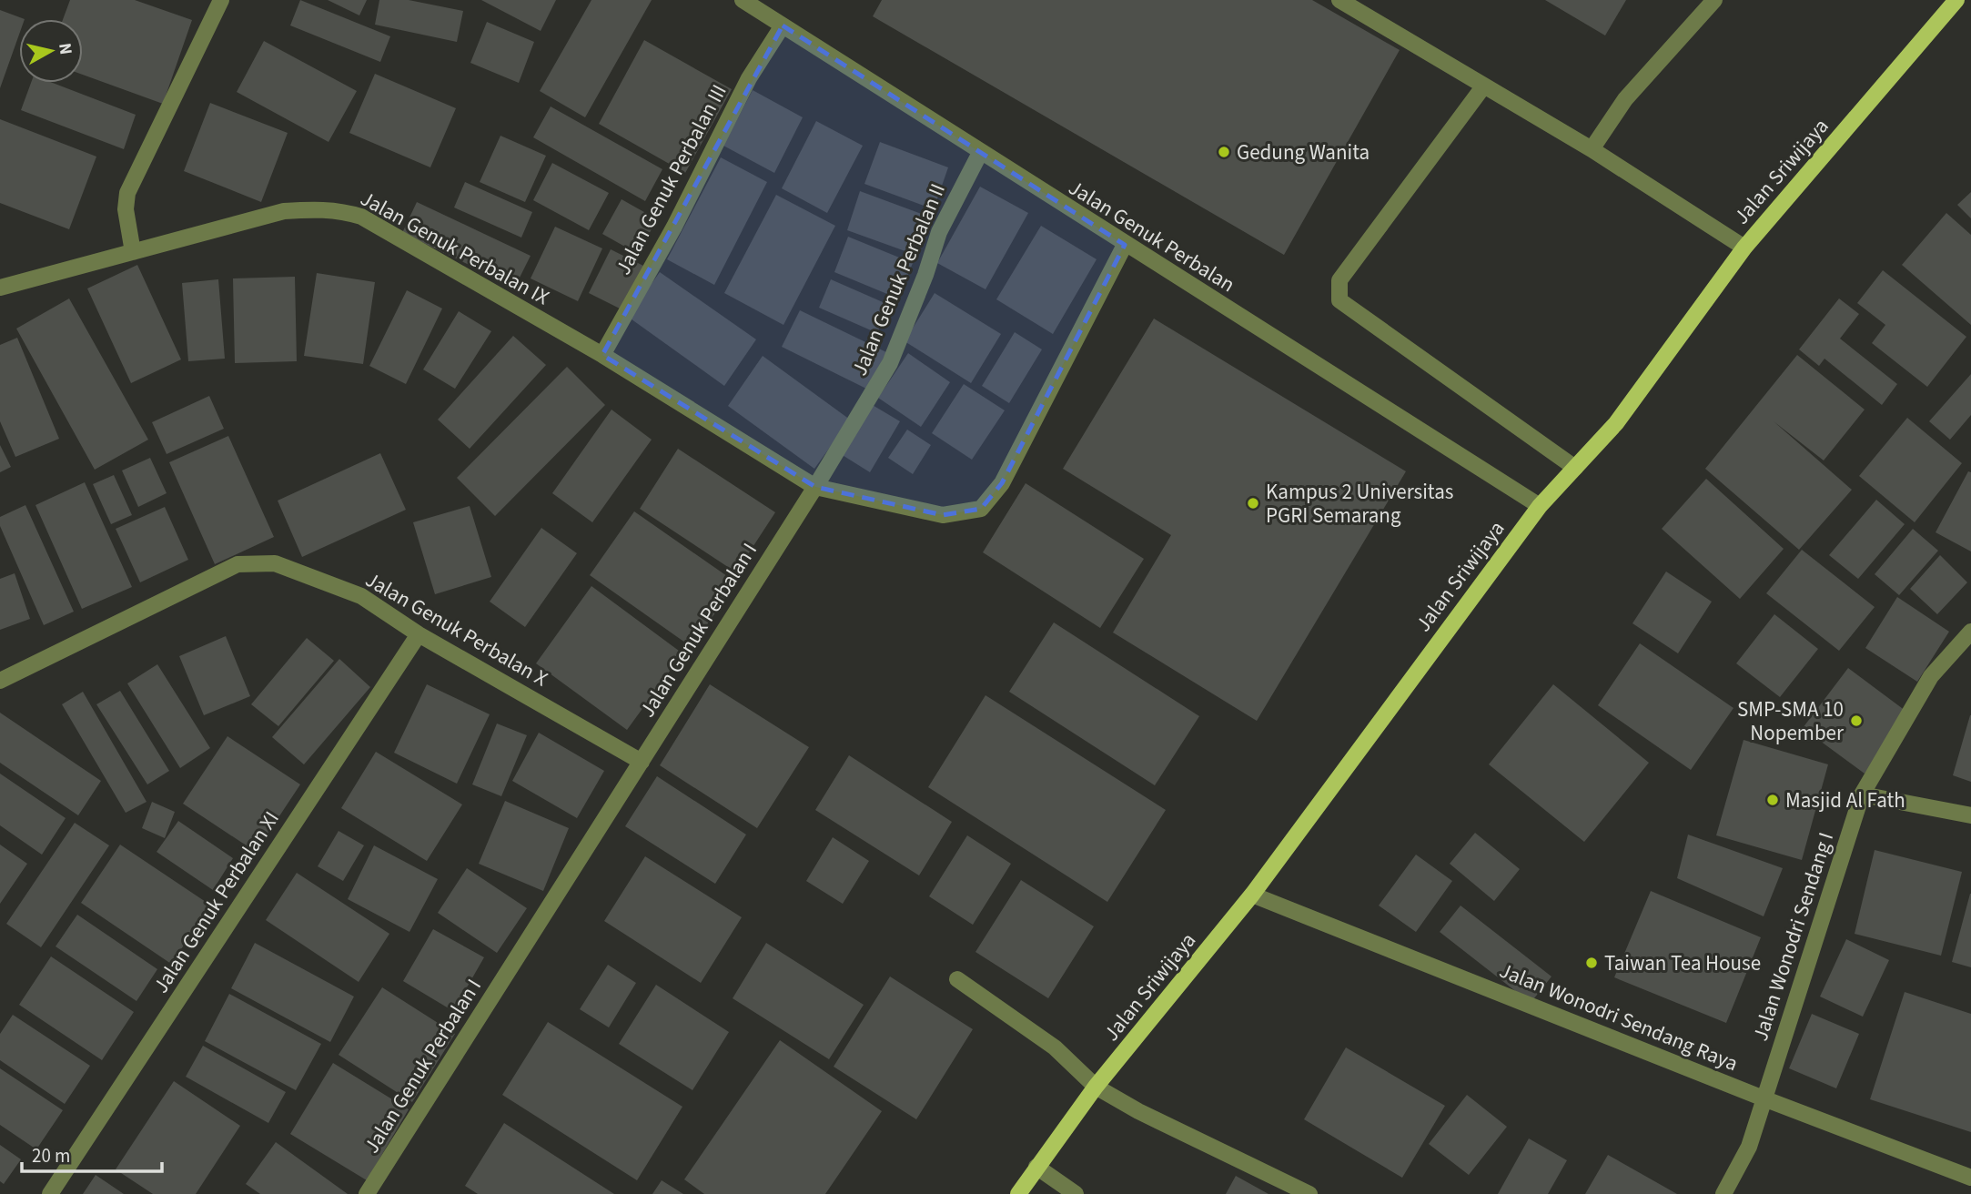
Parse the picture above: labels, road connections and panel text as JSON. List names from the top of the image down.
{
  "streets": {
    "main road": ["Jalan Sriwijaya"],
    "street": [
      "Jalan Genuk Perbalan III",
      "Jalan Genuk Perbalan",
      "Jalan Genuk Perbalan IX",
      "Jalan Genuk Perbalan II",
      "Jalan Genuk Perbalan X",
      "Jalan Genuk Perbalan I",
      "Jalan Genuk Perbalan XI",
      "Jalan Wonodri Sendang I",
      "Jalan Wonodri Sendang Raya"
    ]
  },
  "crossings": [
    ["Jalan Sriwijaya", "Jalan Genuk Perbalan"],
    ["Jalan Sriwijaya", "Jalan Wonodri Sendang Raya"],
    ["Jalan Genuk Perbalan III", "Jalan Genuk Perbalan"],
    ["Jalan Genuk Perbalan III", "Jalan Genuk Perbalan IX"],
    ["Jalan Genuk Perbalan", "Jalan Genuk Perbalan II"],
    ["Jalan Genuk Perbalan IX", "Jalan Genuk Perbalan II"],
    ["Jalan Genuk Perbalan IX", "Jalan Genuk Perbalan I"],
    ["Jalan Genuk Perbalan II", "Jalan Genuk Perbalan I"],
    ["Jalan Genuk Perbalan X", "Jalan Genuk Perbalan I"],
    ["Jalan Genuk Perbalan X", "Jalan Genuk Perbalan XI"],
    ["Jalan Wonodri Sendang I", "Jalan Wonodri Sendang Raya"]
  ],
  "places": [
    "Gedung Wanita",
    "Kampus 2 Universitas PGRI Semarang",
    "SMP-SMA 10 Nopember",
    "Masjid Al Fath",
    "Taiwan Tea House"
  ],
  "scale_bar": "20 m",
  "north": "right"
}
